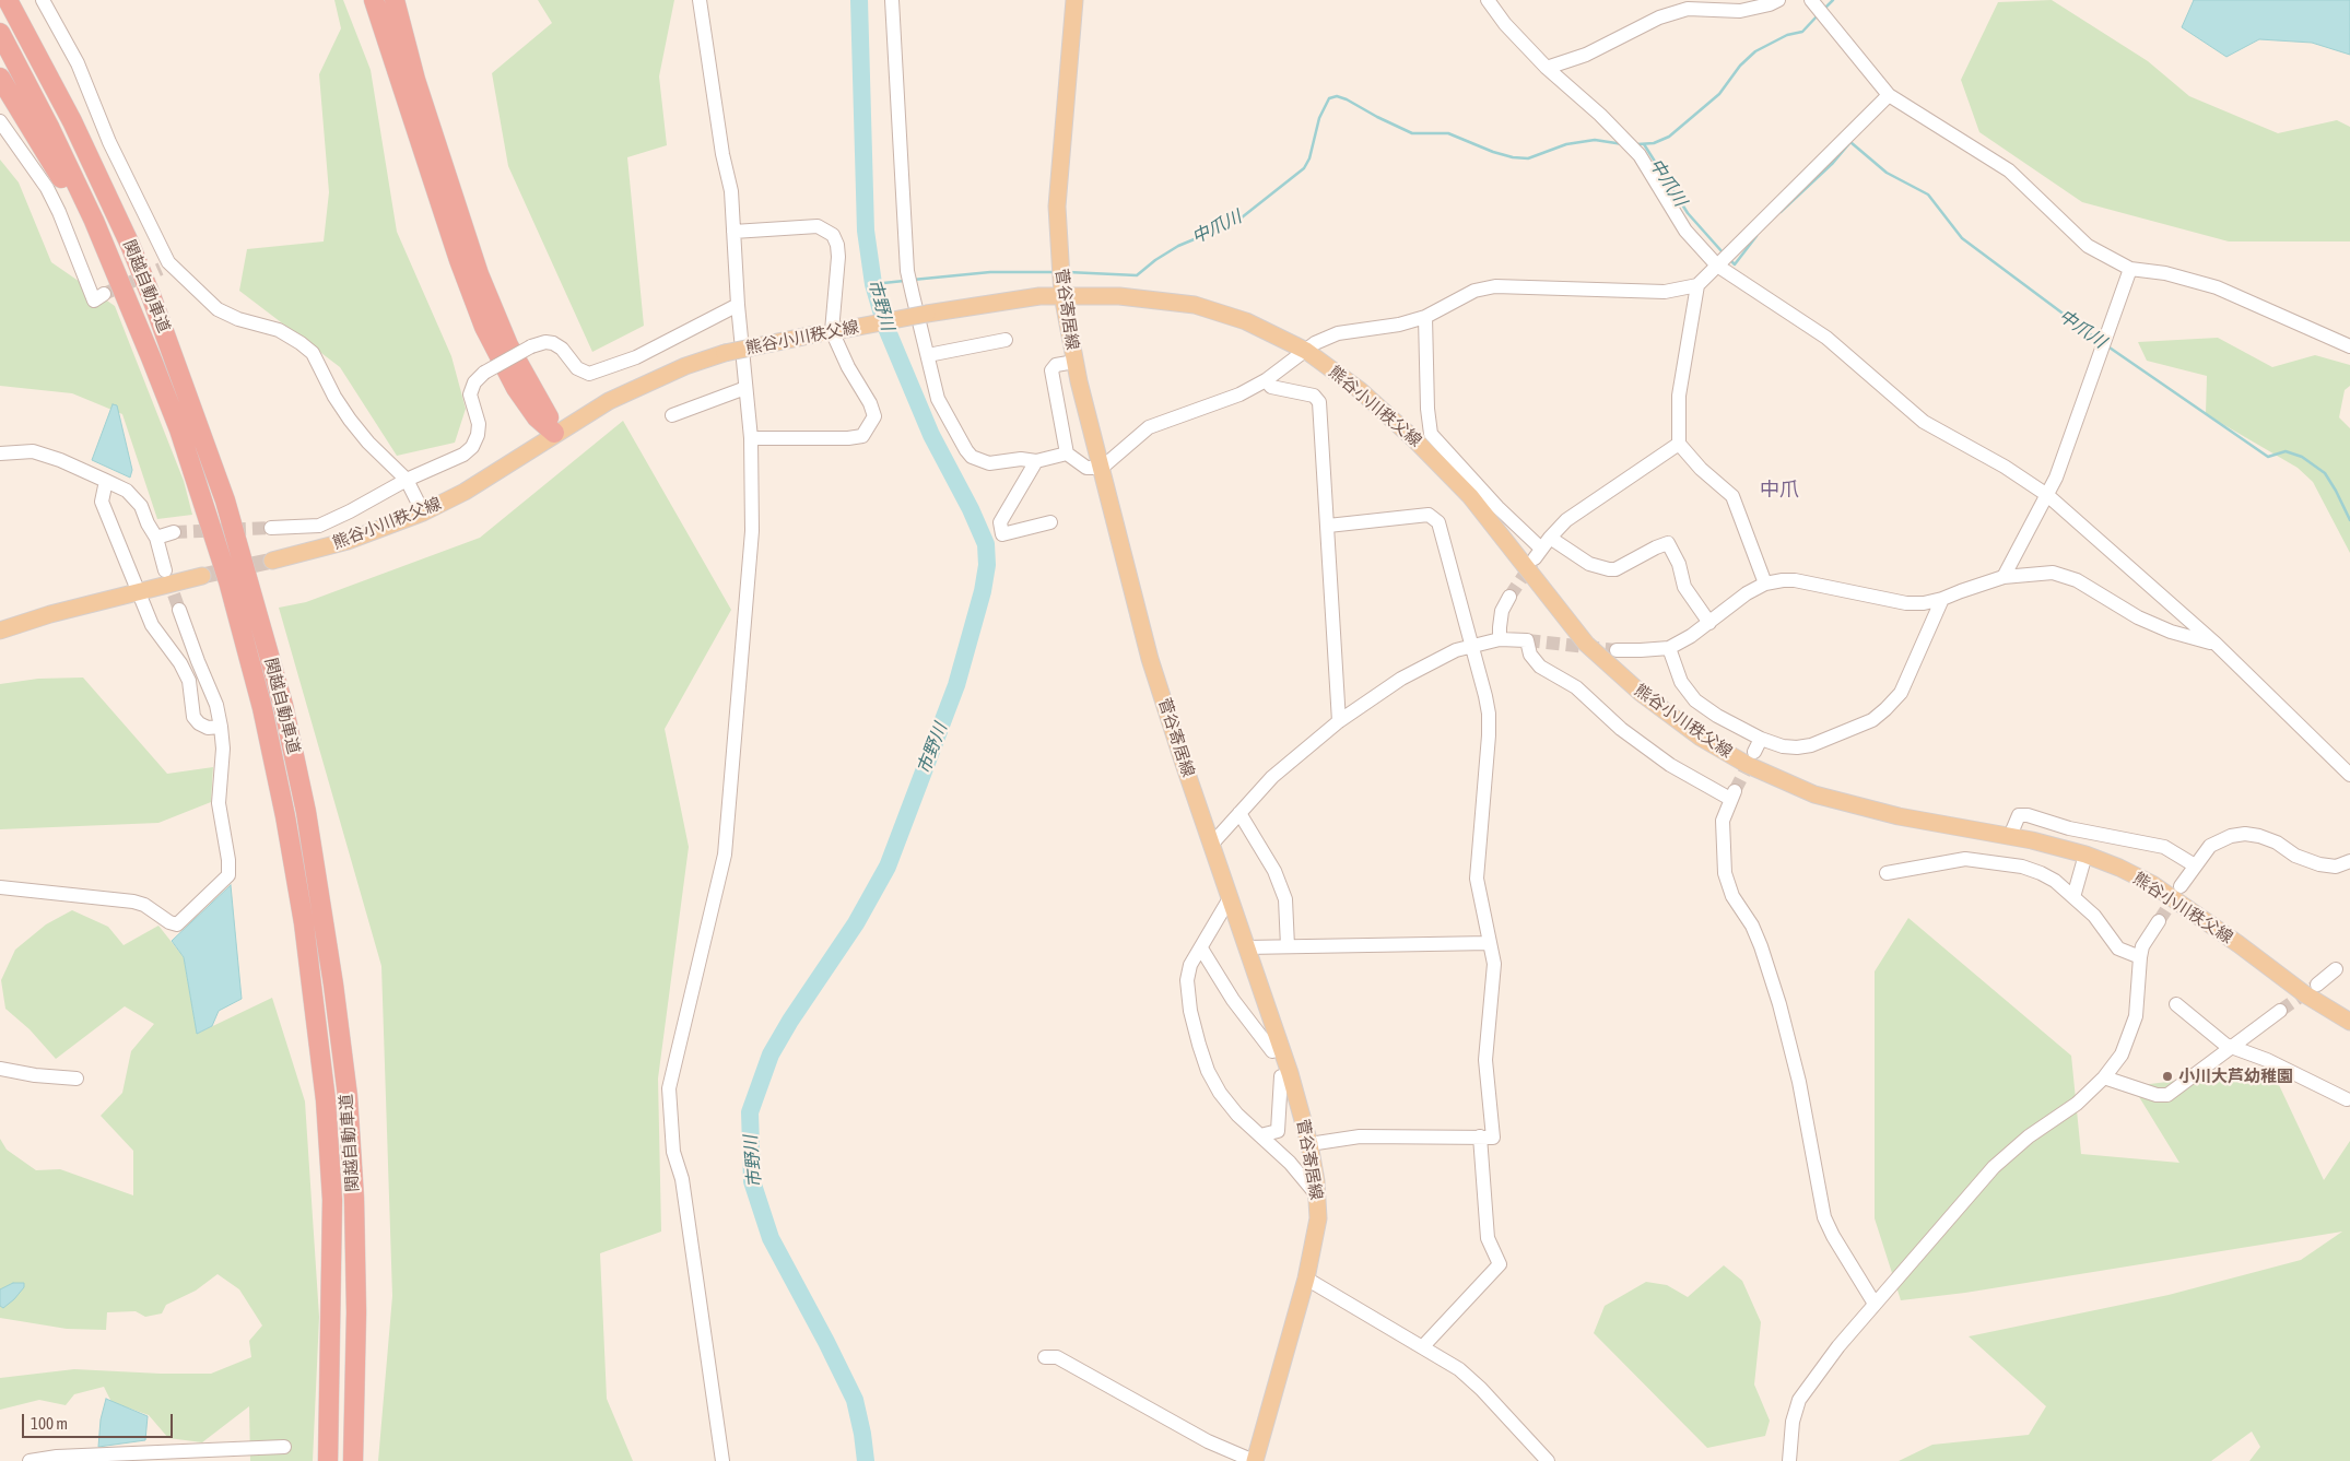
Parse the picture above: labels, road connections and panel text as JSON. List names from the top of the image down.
{
  "streets": {
    "highway": ["関越自動車道"],
    "main road": ["菅谷寄居線", "熊谷小川秩父線"]
  },
  "crossings": [
    ["菅谷寄居線", "熊谷小川秩父線"]
  ],
  "districts": ["中爪"],
  "water": ["中爪川", "市野川"],
  "places": ["小川大芦幼稚園"],
  "scale_bar": "100 m"
}
